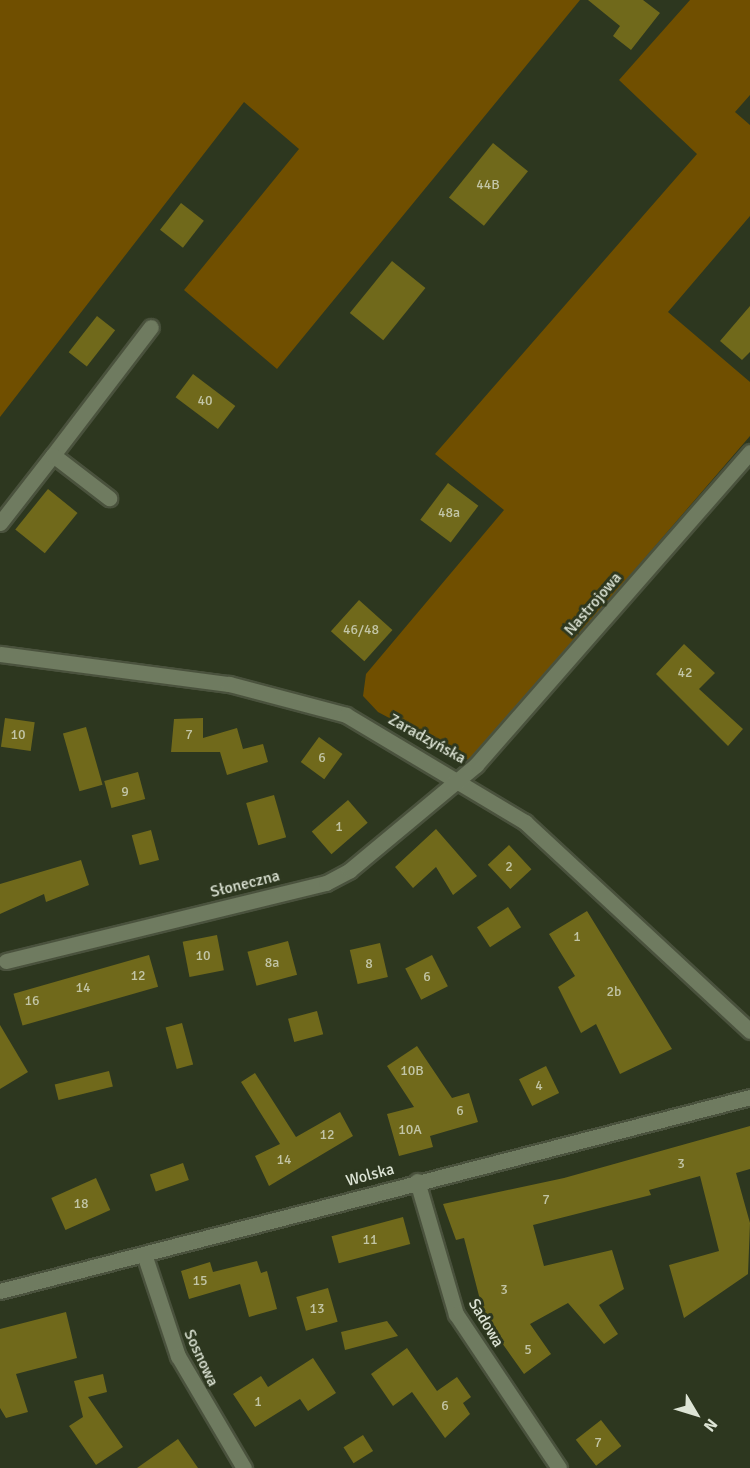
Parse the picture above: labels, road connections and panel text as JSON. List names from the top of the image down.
{
  "streets": {
    "street": [
      "Nastrojowa",
      "Zaradzyńska",
      "Słoneczna",
      "Wolska",
      "Sadowa",
      "Sosnowa"
    ]
  },
  "crossings": [
    ["Nastrojowa", "Zaradzyńska"],
    ["Nastrojowa", "Słoneczna"],
    ["Zaradzyńska", "Słoneczna"],
    ["Wolska", "Sadowa"],
    ["Wolska", "Sosnowa"]
  ],
  "house_numbers": [
    "44B",
    "40",
    "48a",
    "46/48",
    "42",
    "10",
    "7",
    "6",
    "9",
    "1",
    "2",
    "1",
    "10",
    "8a",
    "8",
    "12",
    "6",
    "14",
    "2b",
    "16",
    "10B",
    "4",
    "6",
    "10A",
    "12",
    "14",
    "3",
    "7",
    "18",
    "11",
    "15",
    "3",
    "13",
    "5",
    "1",
    "6",
    "7"
  ],
  "north": "bottom right"
}
